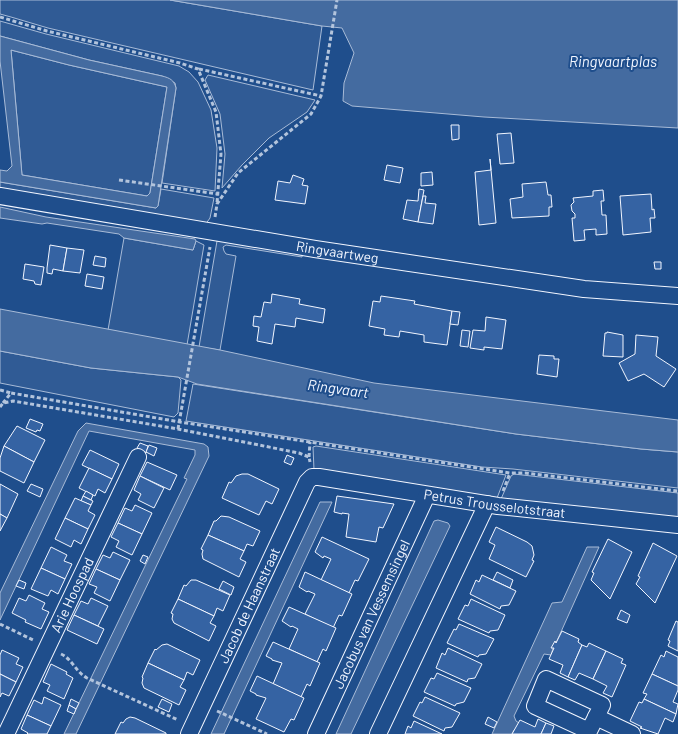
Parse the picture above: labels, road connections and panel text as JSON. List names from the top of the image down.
{
  "streets": {
    "street": [
      "Ringvaartweg",
      "Petrus Trousselotstraat",
      "Arie Hoospad",
      "Jacob de Haanstraat",
      "Jacobus van Vessemsingel"
    ]
  },
  "crossings": [
    ["Petrus Trousselotstraat", "Jacob de Haanstraat"],
    ["Petrus Trousselotstraat", "Jacobus van Vessemsingel"]
  ],
  "water": ["Ringvaartplas", "Ringvaart"]
}
